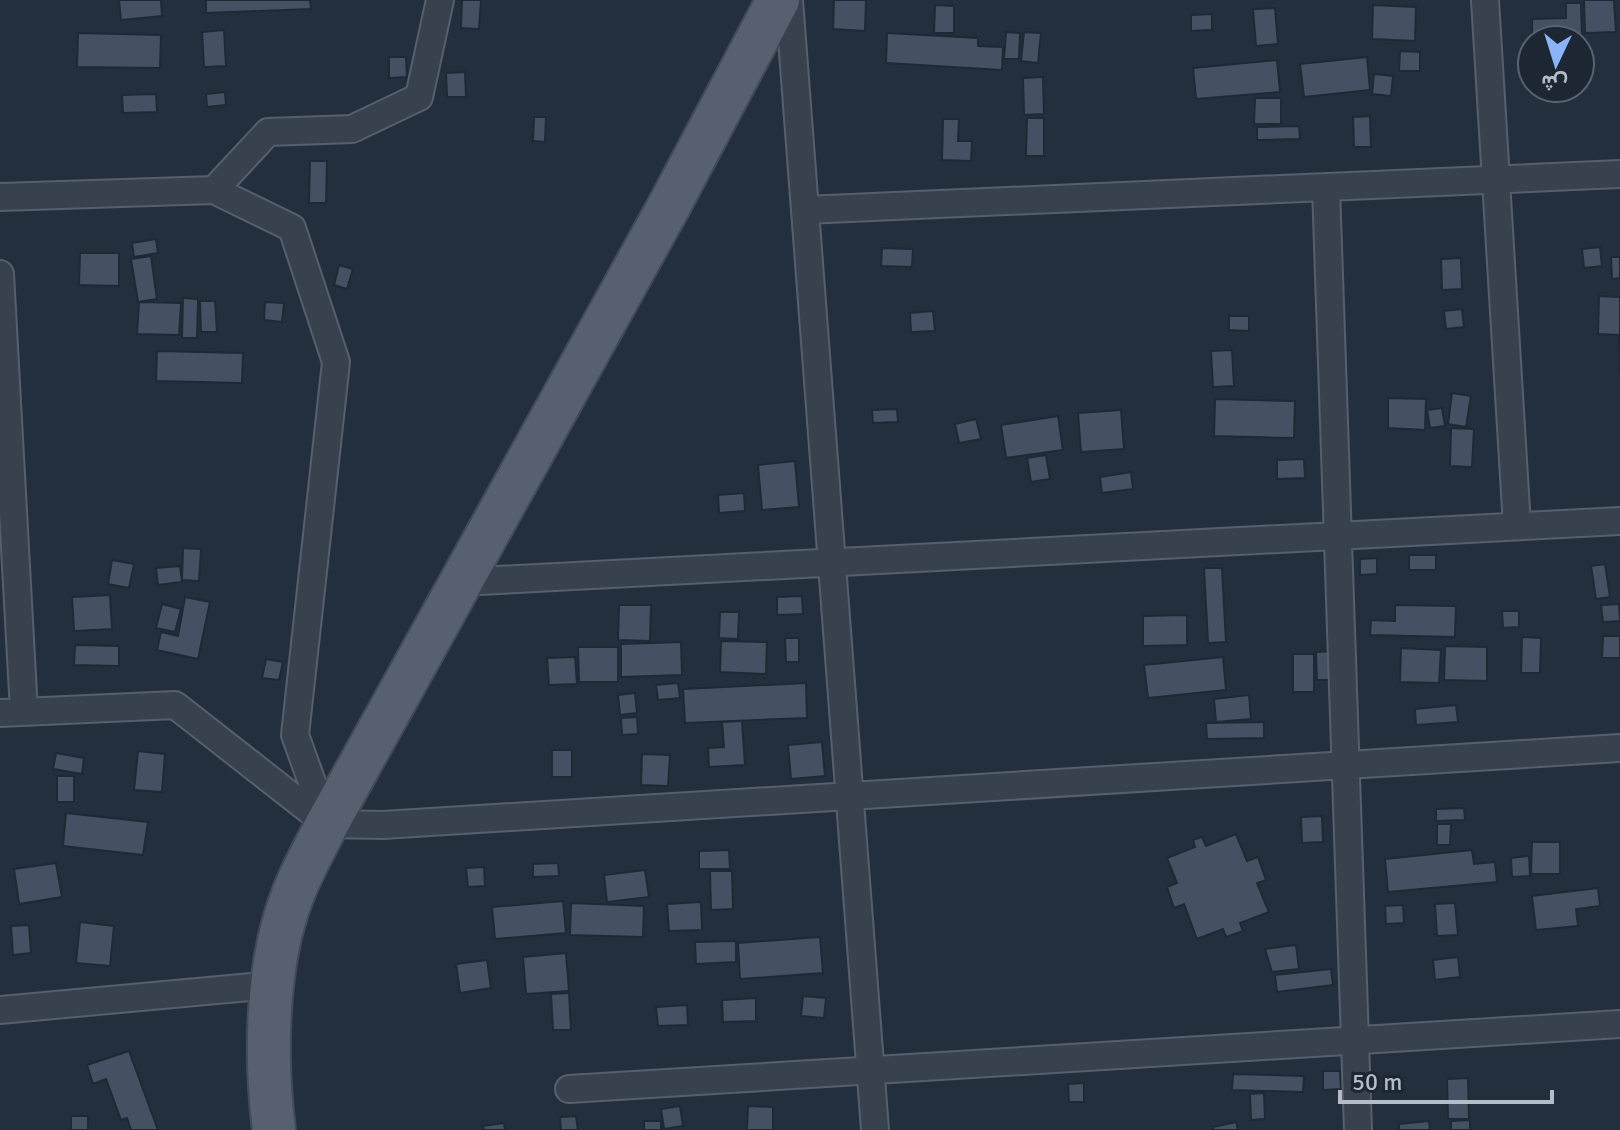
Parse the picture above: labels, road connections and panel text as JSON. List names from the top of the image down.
{
  "scale_bar": "50 m",
  "north": "bottom"
}
